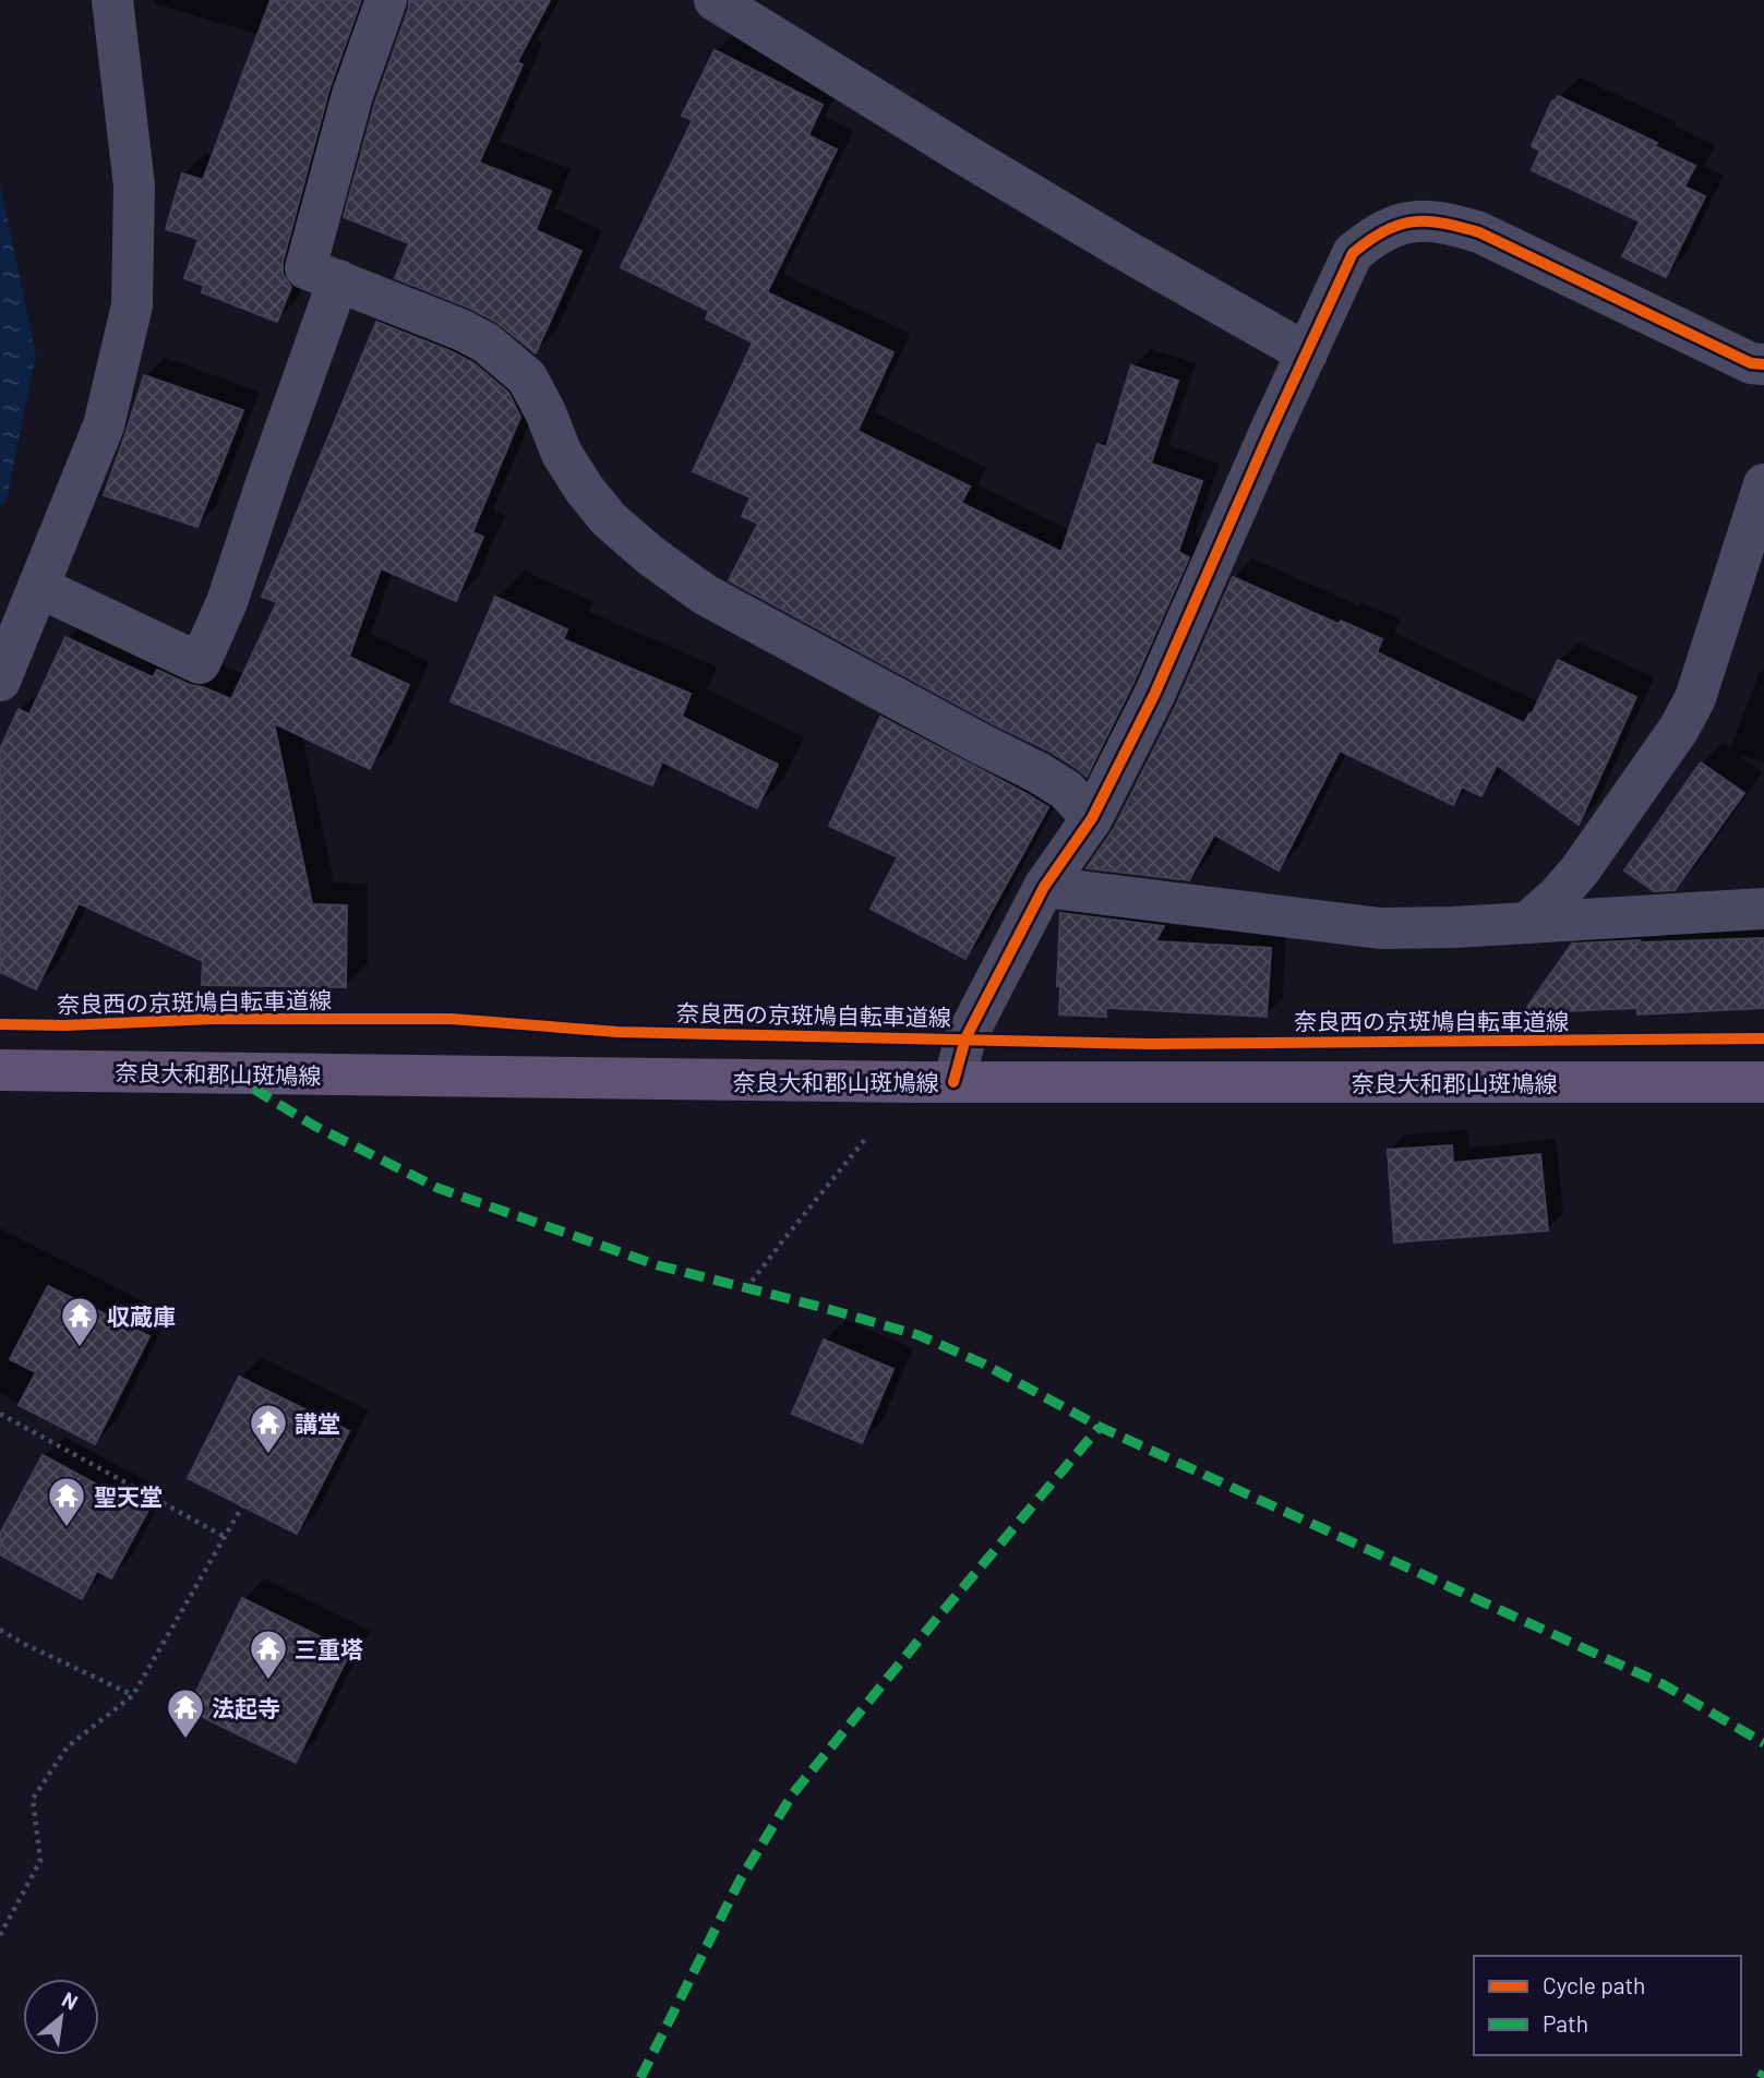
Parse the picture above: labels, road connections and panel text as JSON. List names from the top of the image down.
{
  "streets": {
    "main road": ["奈良大和郡山斑鳩線"],
    "cycle path": ["奈良西の京斑鳩自転車道線"]
  },
  "places": {
    "temple": [
      "収蔵庫",
      "講堂",
      "聖天堂",
      "三重塔",
      "法起寺"
    ]
  },
  "legend": ["Cycle path", "Path"],
  "north": "top right"
}
